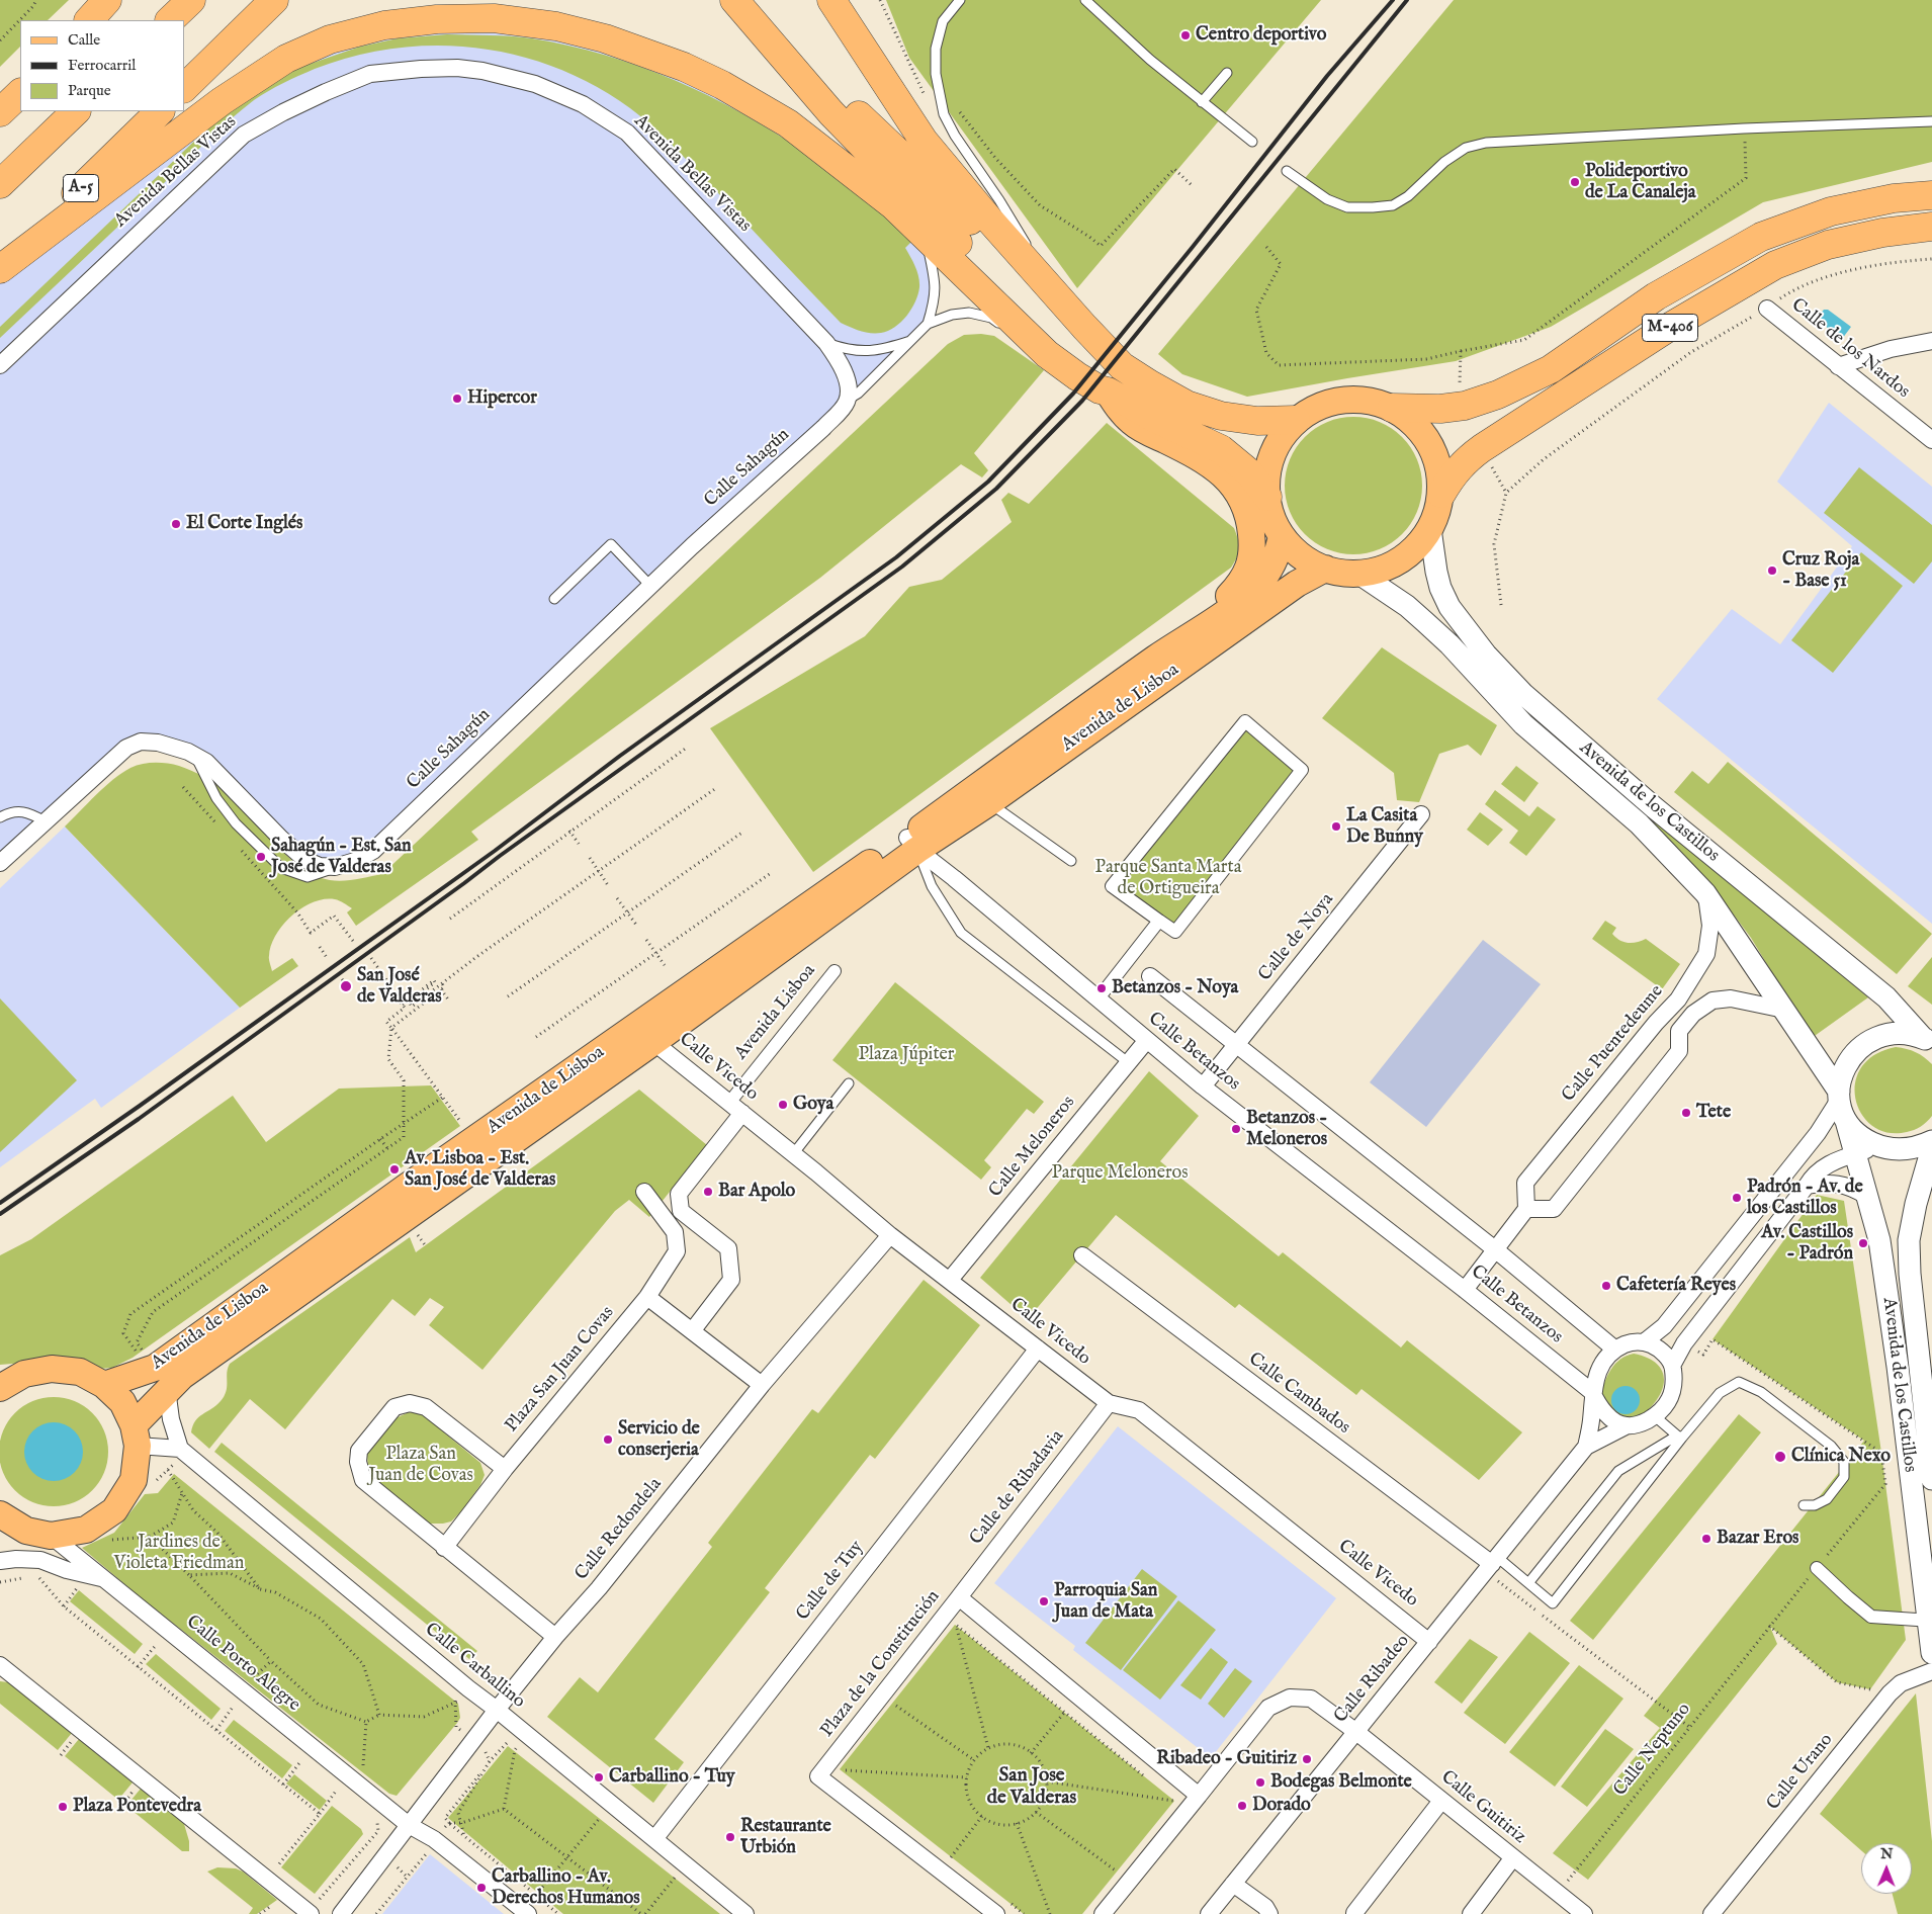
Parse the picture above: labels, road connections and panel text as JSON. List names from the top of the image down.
{
  "streets": {
    "highway": ["A-5", "M-406"],
    "main road": ["Avenida de Lisboa"],
    "street": [
      "Avenida Bellas Vistas",
      "Calle de los Nardos",
      "Calle Sahagún",
      "Avenida de los Castillos",
      "Calle de Noya",
      "Avenida Lisboa",
      "Calle Puentedeume",
      "Calle Betanzos",
      "Calle Vicedo",
      "Calle Meloneros",
      "Plaza San Juan Covas",
      "Calle Cambados",
      "Calle de Ribadavia",
      "Calle Redondela",
      "Calle de Tuy",
      "Calle Porto Alegre",
      "Plaza de la Constitución",
      "Calle Carballino",
      "Calle Ribadeo",
      "Calle Urano",
      "Calle Guitiriz"
    ],
    "path": ["Calle Neptuno"]
  },
  "crossings": [
    ["M-406", "Avenida de Lisboa"],
    ["M-406", "Avenida de los Castillos"],
    ["Avenida de Lisboa", "Avenida de los Castillos"],
    ["Avenida de Lisboa", "Calle Betanzos"],
    ["Avenida de Lisboa", "Calle Vicedo"],
    ["Avenida de los Castillos", "Calle Puentedeume"],
    ["Calle de Noya", "Calle Betanzos"],
    ["Avenida Lisboa", "Calle Vicedo"],
    ["Calle Betanzos", "Calle Meloneros"],
    ["Calle Betanzos", "Calle Ribadeo"],
    ["Calle Vicedo", "Calle Meloneros"],
    ["Calle Vicedo", "Calle de Ribadavia"],
    ["Calle Vicedo", "Calle Redondela"],
    ["Calle Vicedo", "Calle de Tuy"],
    ["Calle Vicedo", "Calle Ribadeo"],
    ["Calle Cambados", "Calle Ribadeo"],
    ["Calle de Ribadavia", "Plaza de la Constitución"],
    ["Calle Redondela", "Calle Porto Alegre"],
    ["Calle Redondela", "Calle Carballino"],
    ["Calle de Tuy", "Calle Carballino"],
    ["Calle Ribadeo", "Calle Guitiriz"],
    ["Calle Neptuno", "Calle Guitiriz"]
  ],
  "districts": ["San Jose de Valderas"],
  "parks": [
    "Parque Santa Marta de Ortigueira",
    "Plaza Júpiter",
    "Parque Meloneros",
    "Plaza San Juan de Covas",
    "Jardines de Violeta Friedman"
  ],
  "places": [
    "Centro deportivo",
    "Polideportivo de La Canaleja",
    "Hipercor",
    "El Corte Inglés",
    "Cruz Roja - Base 51",
    "La Casita De Bunny",
    "Sahagún - Est. San José de Valderas",
    "San José de Valderas",
    "Betanzos - Noya",
    "Goya",
    "Tete",
    "Betanzos - Meloneros",
    "Av. Lisboa - Est. San José de Valderas",
    "Bar Apolo",
    "Padrón - Av. de los Castillos",
    "Av. Castillos - Padrón",
    "Cafetería Reyes",
    "Servicio de conserjeria",
    "Clínica Nexo",
    "Bazar Eros",
    "Parroquia San Juan de Mata",
    "Ribadeo - Guitiriz",
    "Carballino - Tuy",
    "Bodegas Belmonte",
    "Dorado",
    "Plaza Pontevedra",
    "Restaurante Urbión",
    "Carballino - Av. Derechos Humanos"
  ],
  "legend": ["Calle", "Ferrocarril", "Parque"],
  "north": "top"
}
